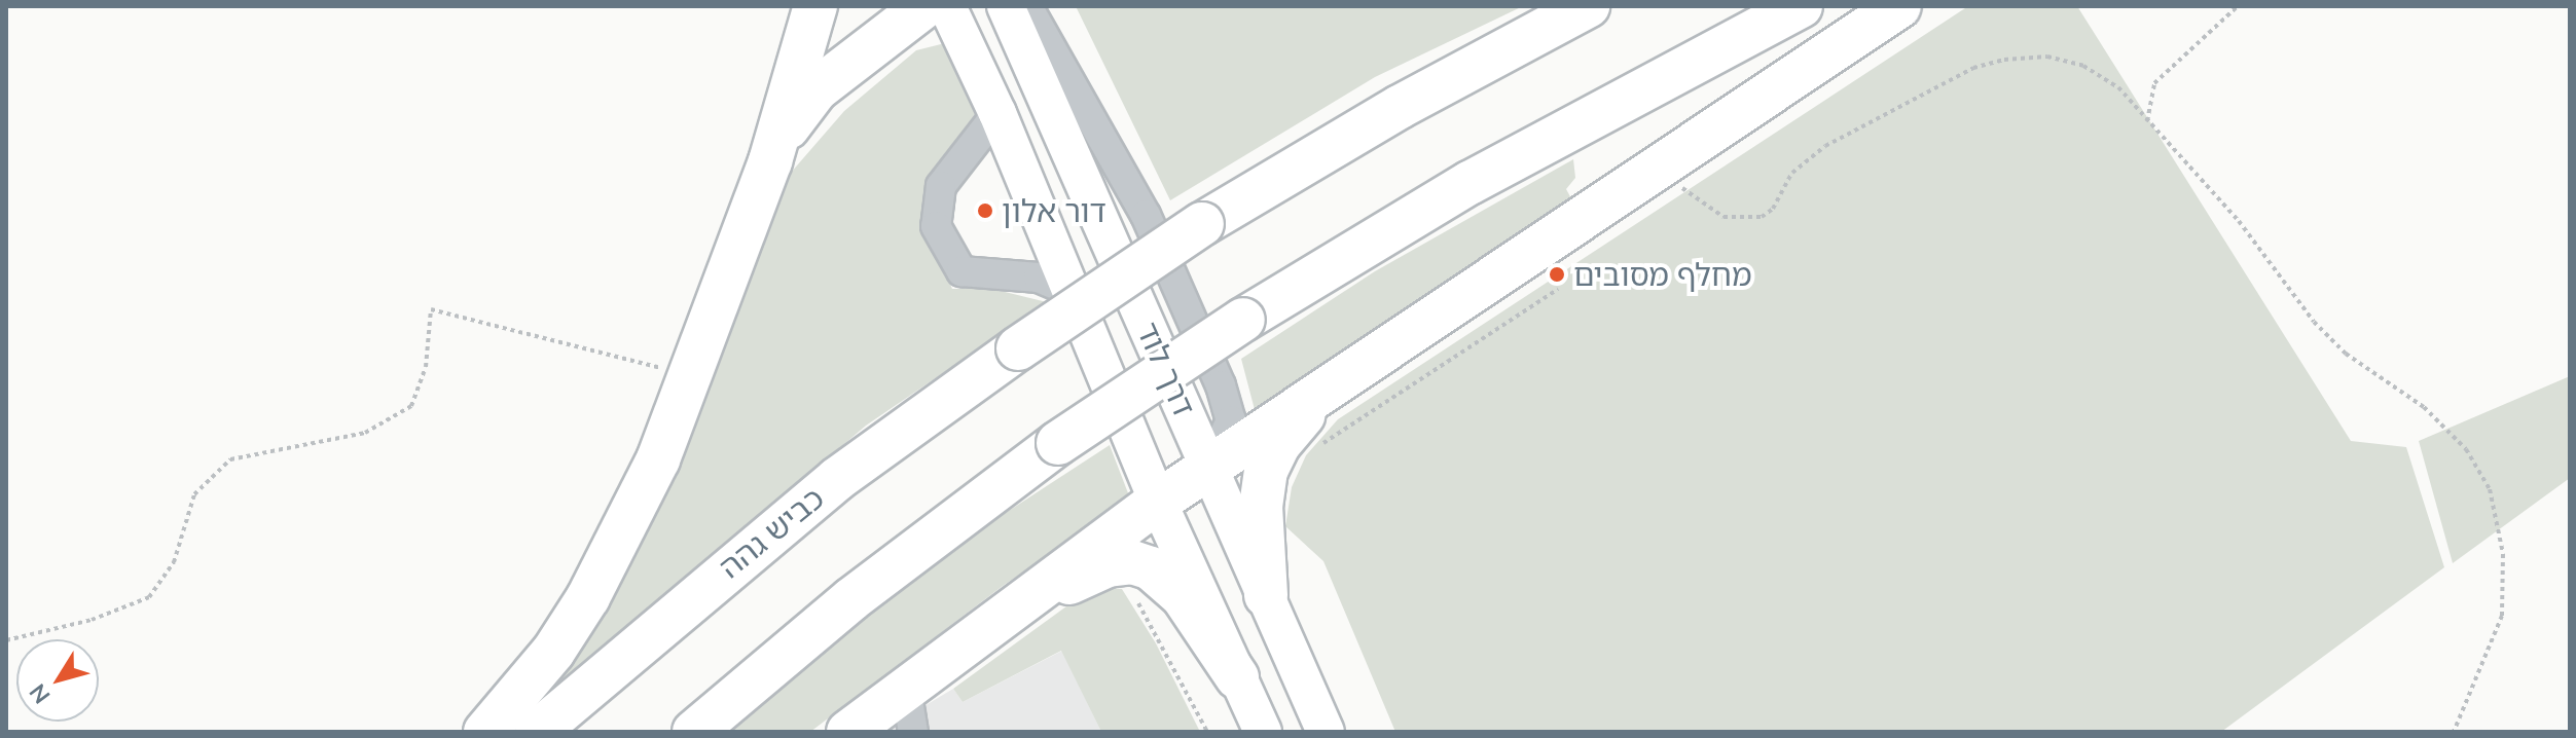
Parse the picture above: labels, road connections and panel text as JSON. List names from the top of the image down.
{
  "streets": {
    "highway": ["כביש גהה"],
    "main road": ["דרך לוד"]
  },
  "places": ["דור אלון", "מחלף מסובים"],
  "north": "bottom left"
}
